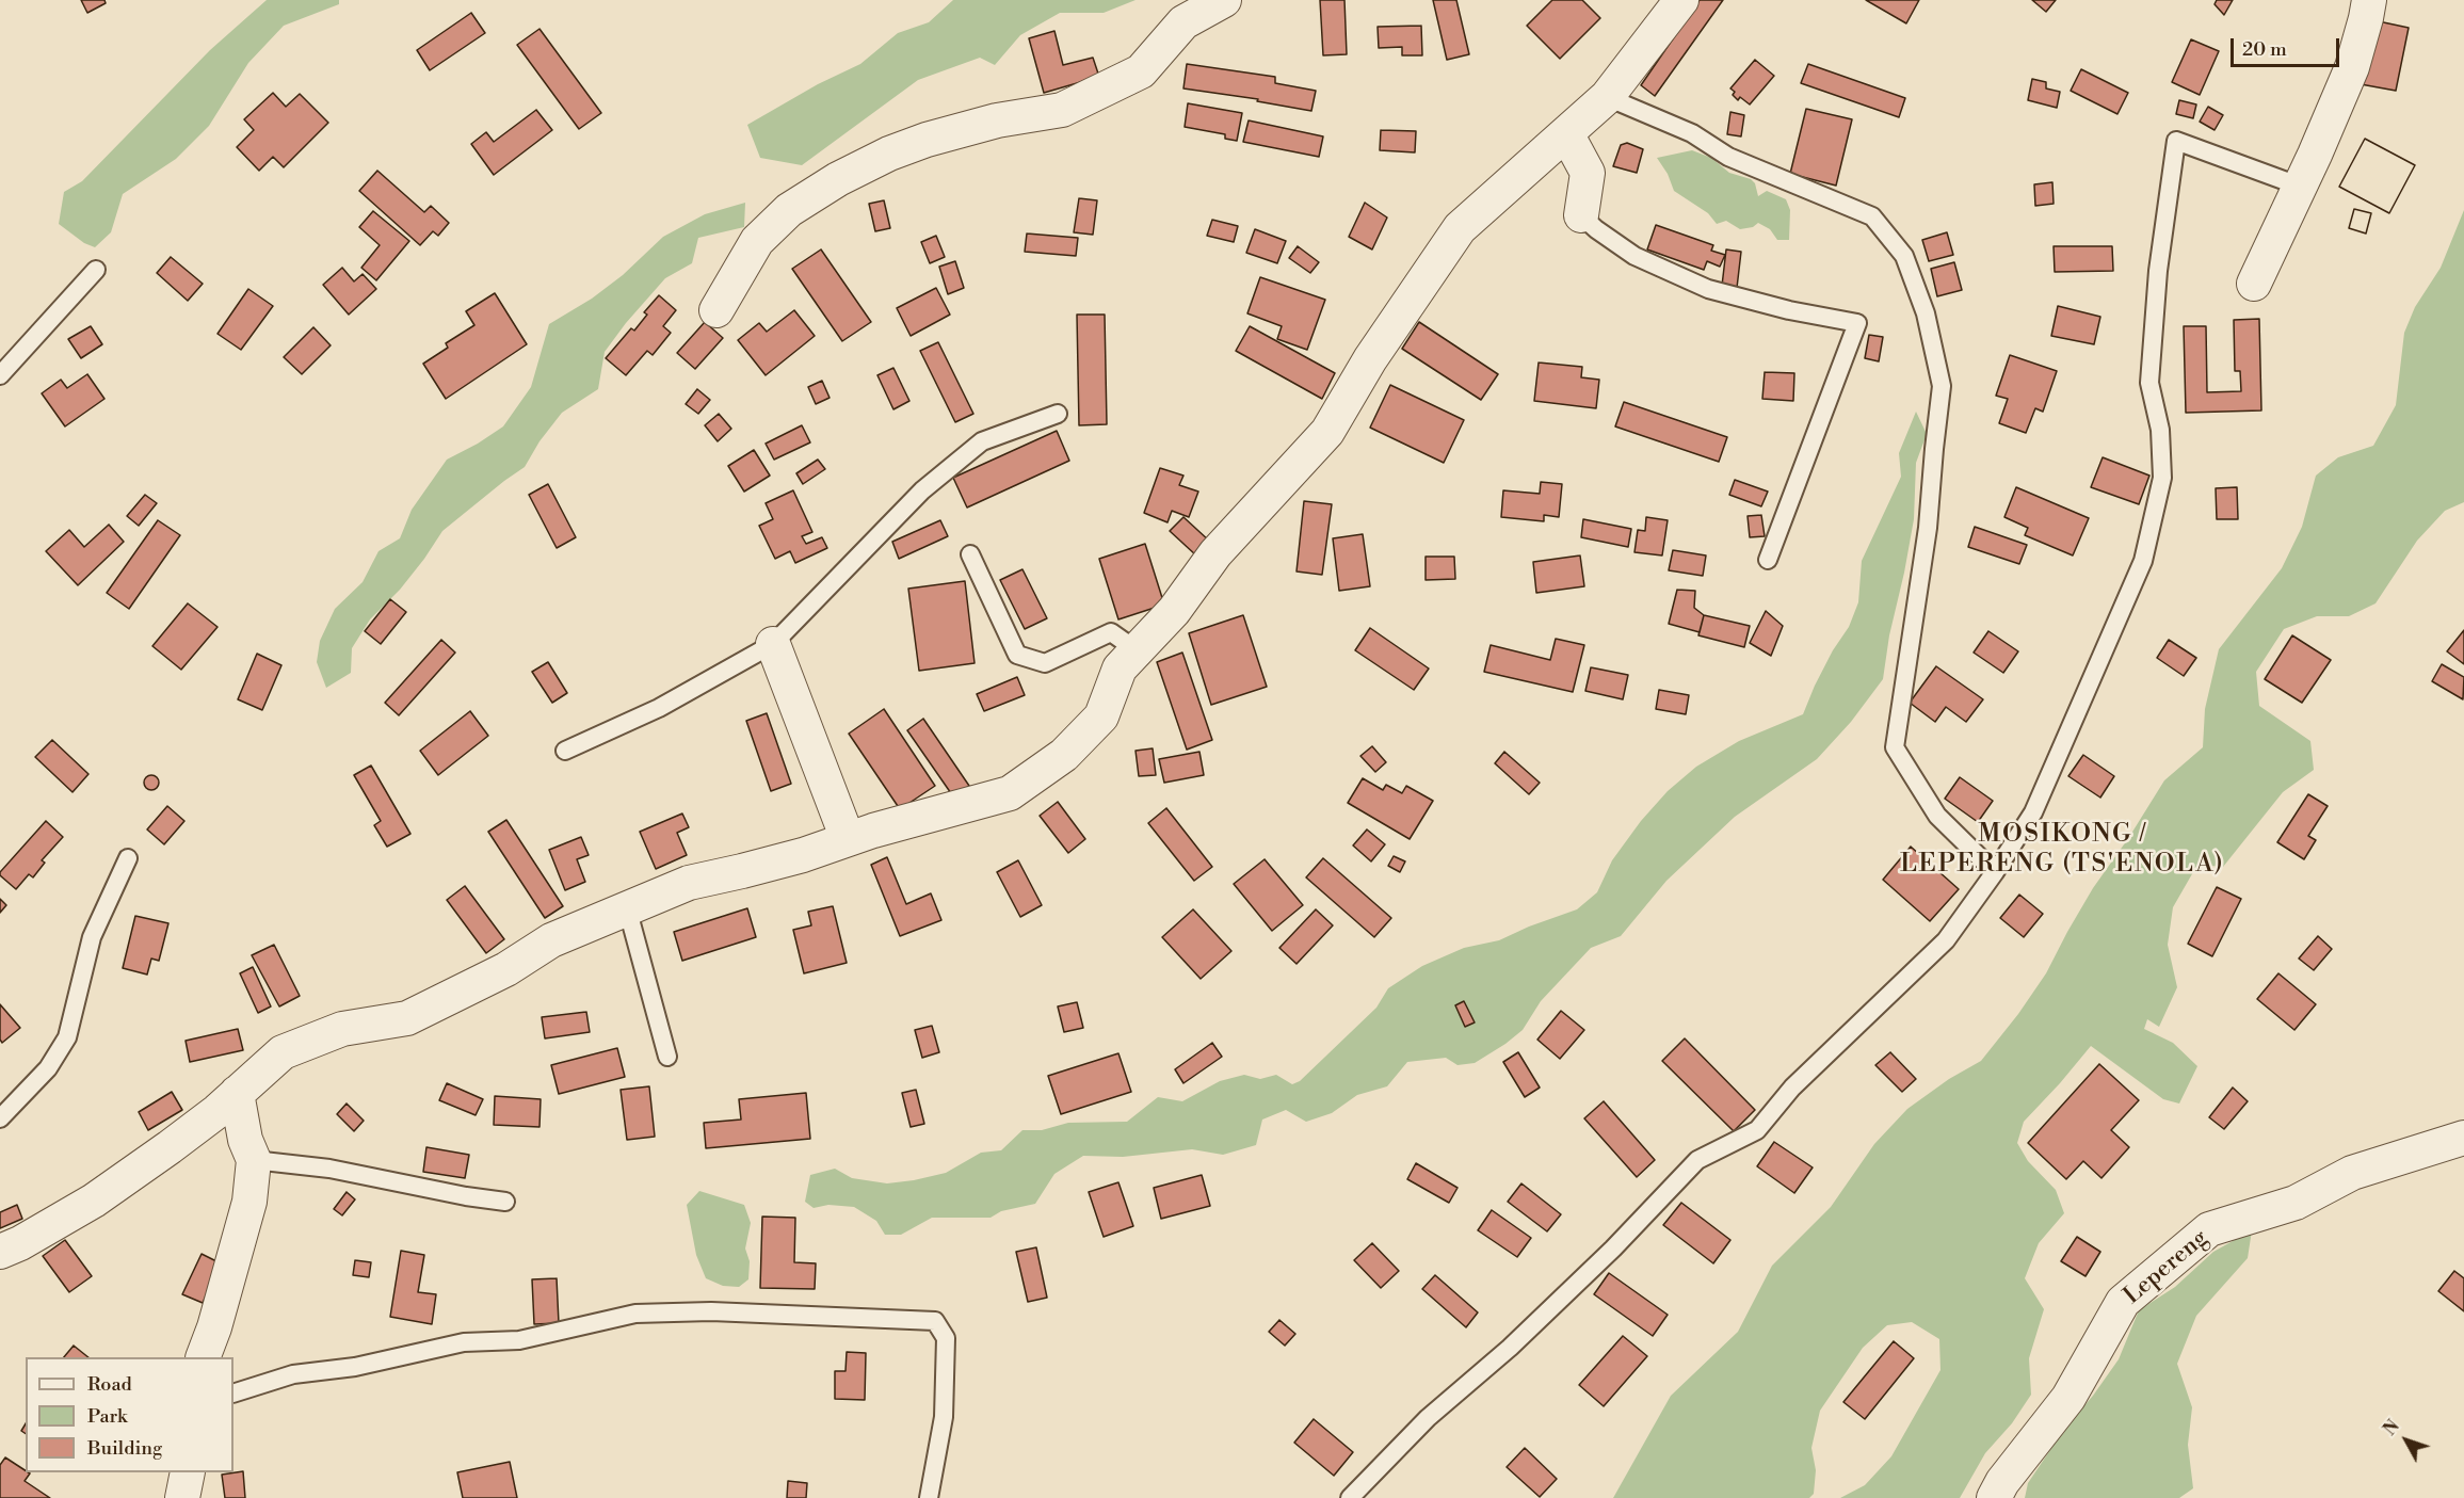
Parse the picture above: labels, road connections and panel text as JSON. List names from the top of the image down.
{
  "streets": {
    "street": ["Lepereng"]
  },
  "districts": ["MOSIKONG / LEPERENG (TS'ENOLA)"],
  "legend": ["Road", "Park", "Building"],
  "scale_bar": "20 m",
  "north": "top left"
}
